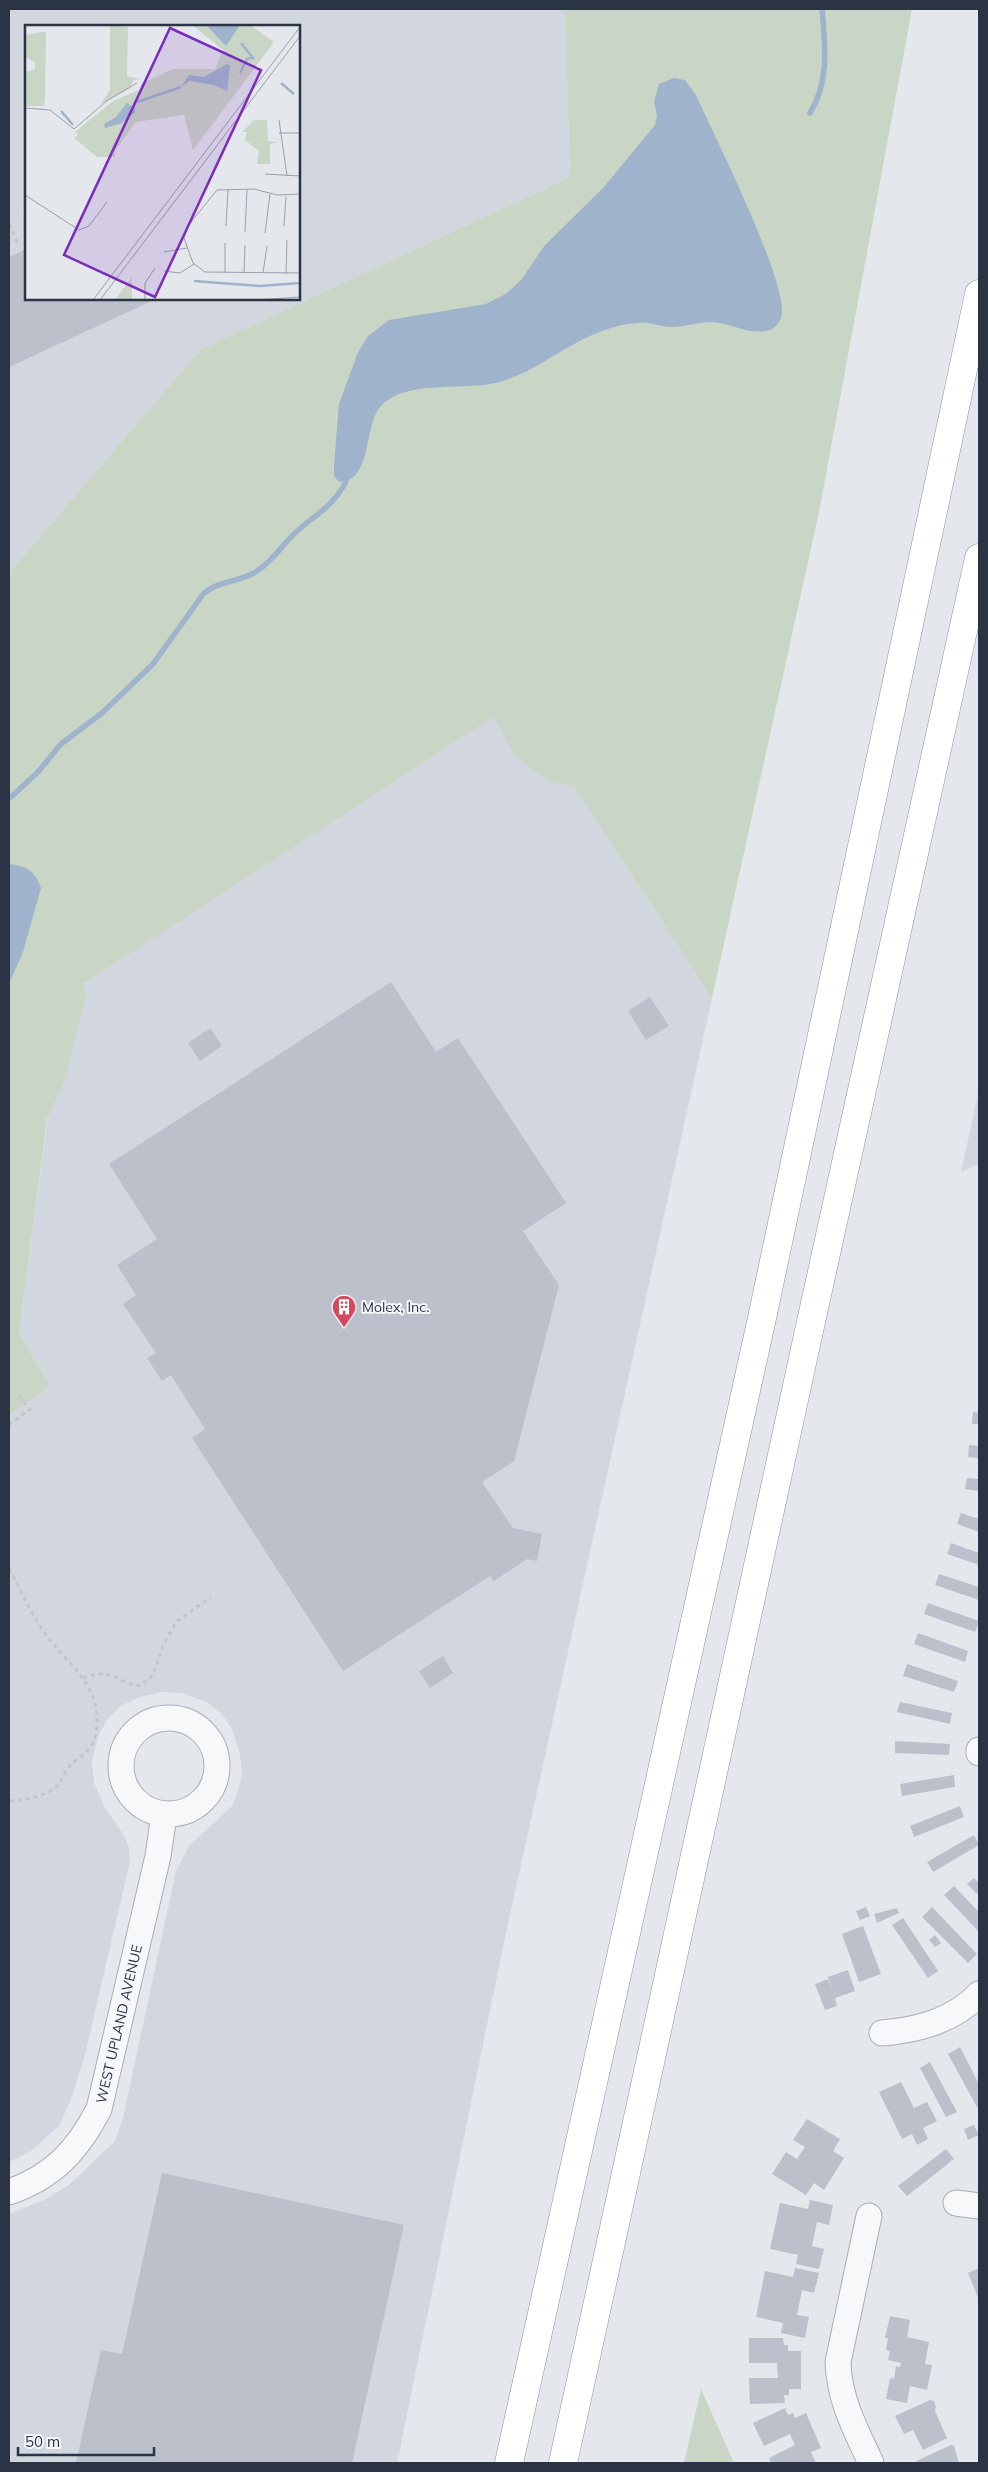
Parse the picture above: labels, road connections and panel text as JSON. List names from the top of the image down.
{
  "streets": {
    "street": ["WEST UPLAND AVENUE"]
  },
  "places": {
    "building": ["Molex, Inc."]
  },
  "scale_bar": "50 m"
}
